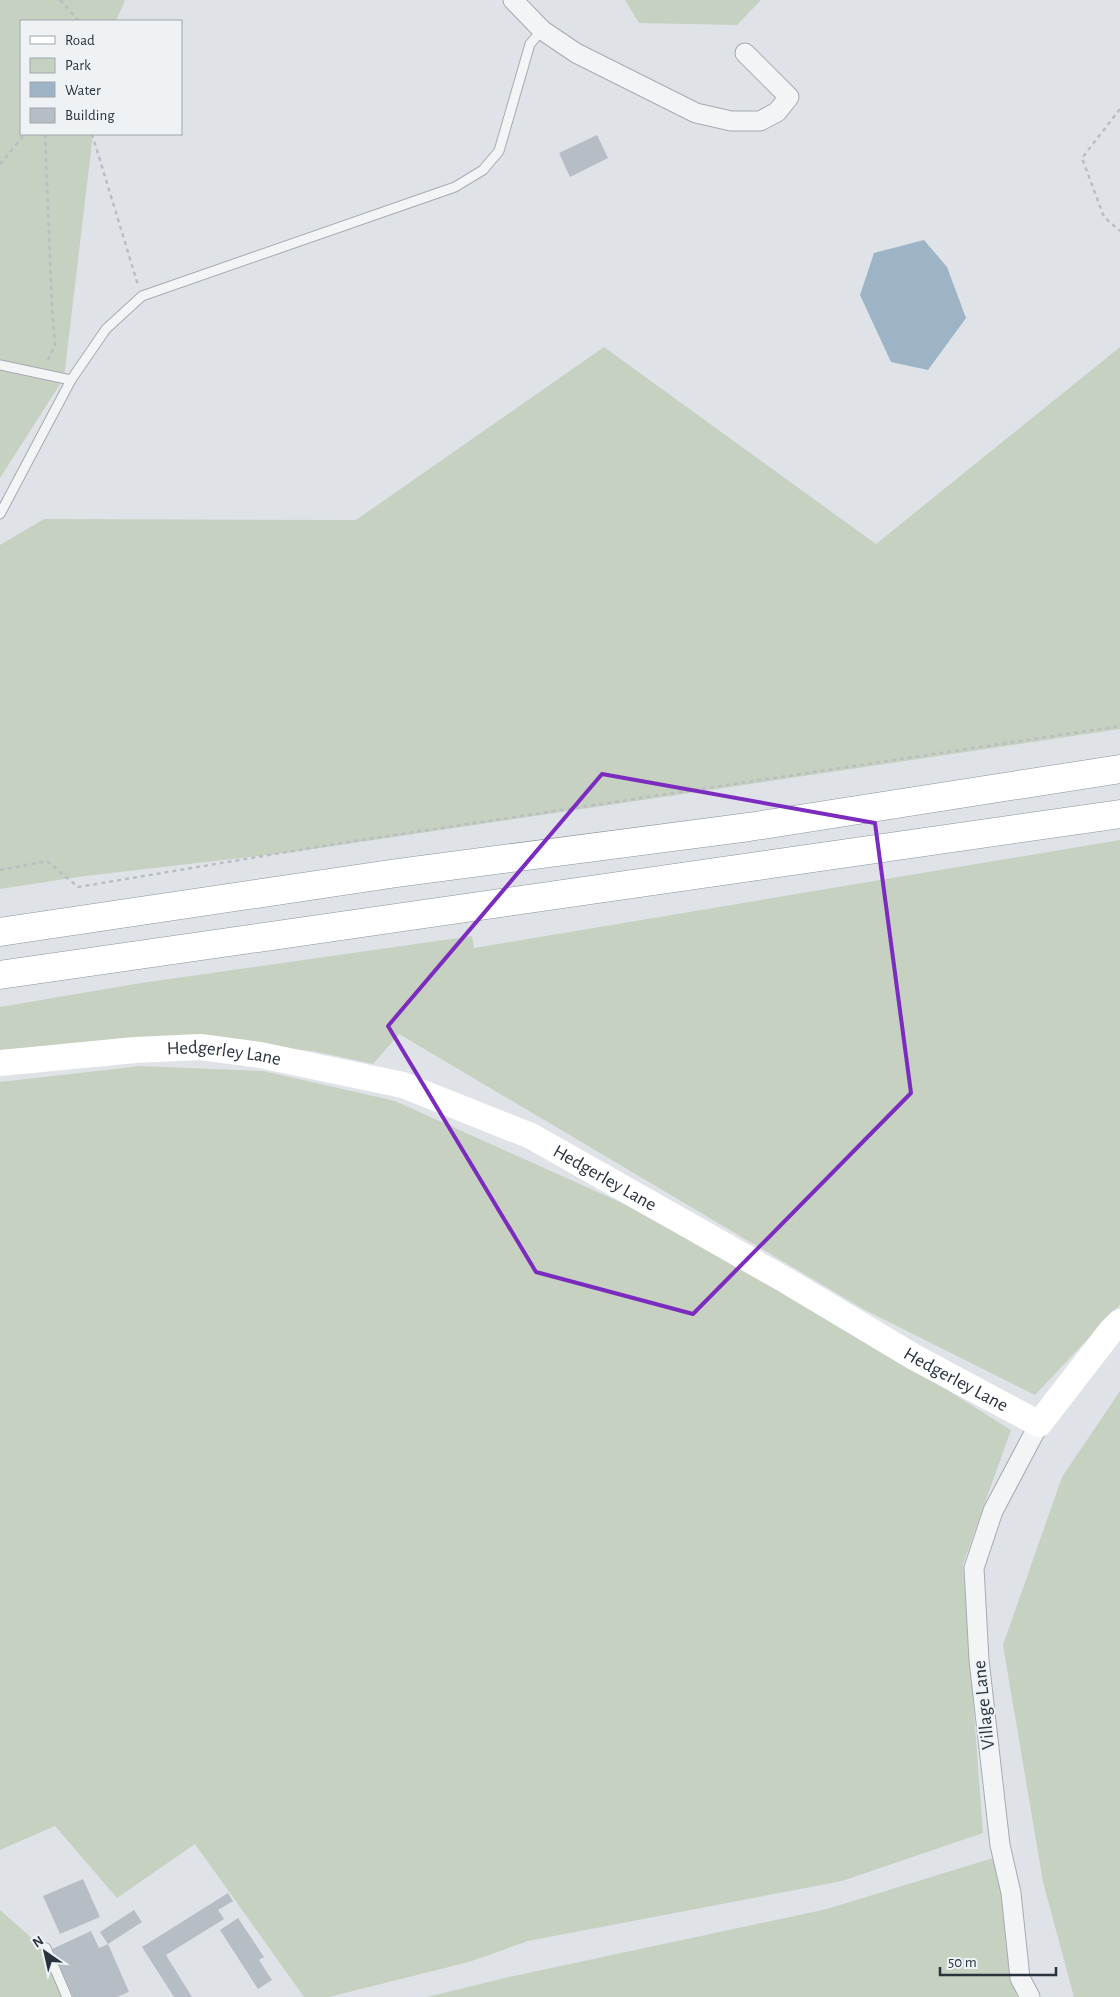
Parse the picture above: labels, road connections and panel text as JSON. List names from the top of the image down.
{
  "streets": {
    "street": ["Hedgerley Lane", "Village Lane"]
  },
  "crossings": [
    ["Hedgerley Lane", "Village Lane"]
  ],
  "legend": [
    "Road",
    "Park",
    "Water",
    "Building"
  ],
  "scale_bar": "50 m",
  "north": "top left"
}
